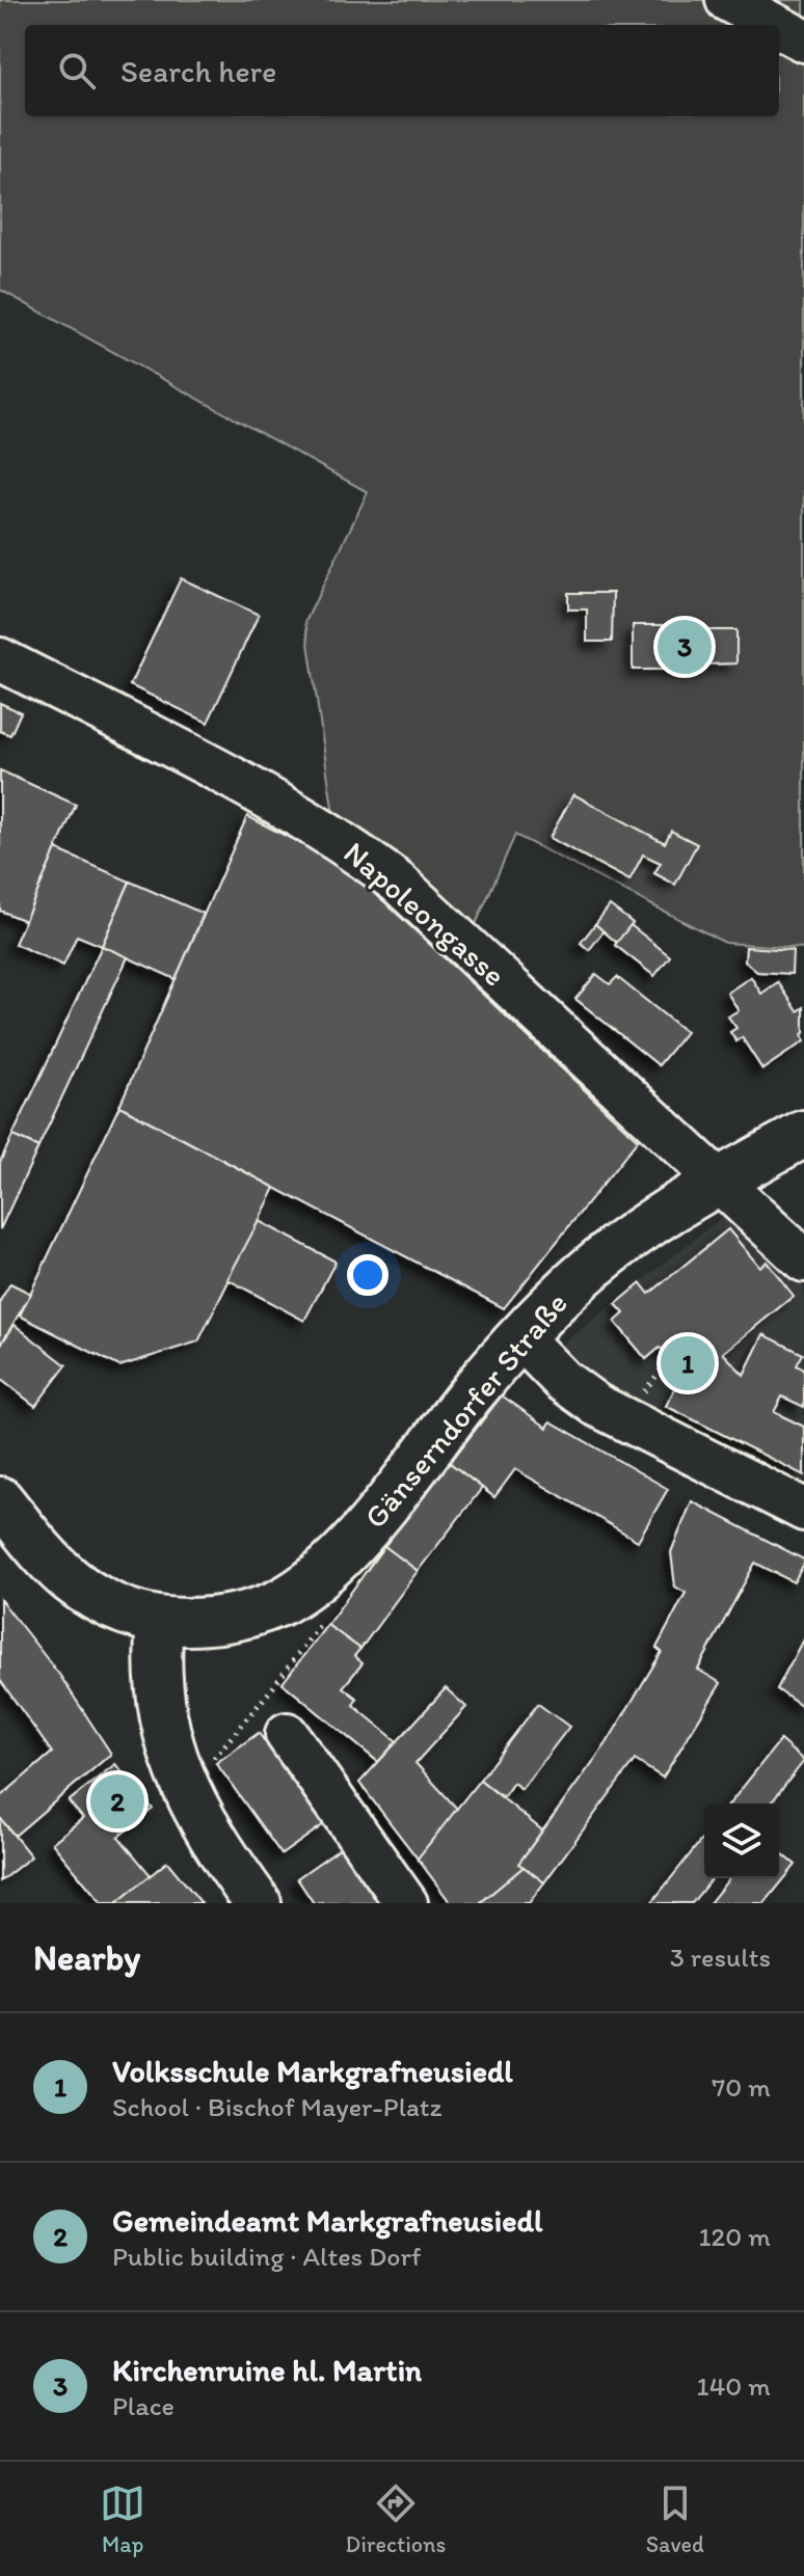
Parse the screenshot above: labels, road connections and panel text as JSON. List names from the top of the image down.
{
  "streets": {
    "main road": ["Gänserndorfer Straße"],
    "street": ["Napoleongasse"]
  },
  "crossings": [
    ["Napoleongasse", "Gänserndorfer Straße"]
  ],
  "page": {
    "search": "Search here",
    "pins": ["3", "1", "2"],
    "heading": ["Nearby", "3 results"],
    "list": [
      {
        "mark": "1",
        "name": "Volksschule Markgrafneusiedl",
        "note": "School · Bischof Mayer-Platz",
        "value": "70 m"
      },
      {
        "mark": "2",
        "name": "Gemeindeamt Markgrafneusiedl",
        "note": "Public building · Altes Dorf",
        "value": "120 m"
      },
      {
        "mark": "3",
        "name": "Kirchenruine hl. Martin",
        "note": "Place",
        "value": "140 m"
      }
    ],
    "nav": ["Map", "Directions", "Saved"]
  }
}
